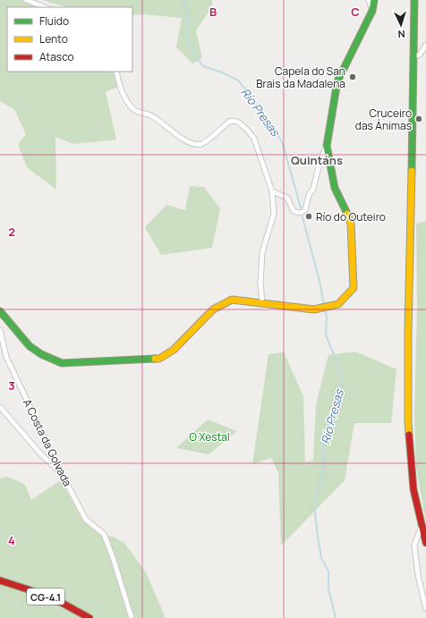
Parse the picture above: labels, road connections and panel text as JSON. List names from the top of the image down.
{
  "streets": {
    "main road": ["CG-4.1"],
    "street": ["A Costa da Golvada"]
  },
  "districts": ["Quintáns"],
  "water": ["Río Presas"],
  "parks": ["O Xestal"],
  "places": ["Capela do San Brais da Madalena", "Cruceiro das Ánimas", "Río do Outeiro"],
  "legend": ["Fluido", "Lento", "Atasco"],
  "north": "bottom",
  "grid": {
    "columns": ["B", "C"],
    "rows": ["2", "3", "4"]
  }
}
